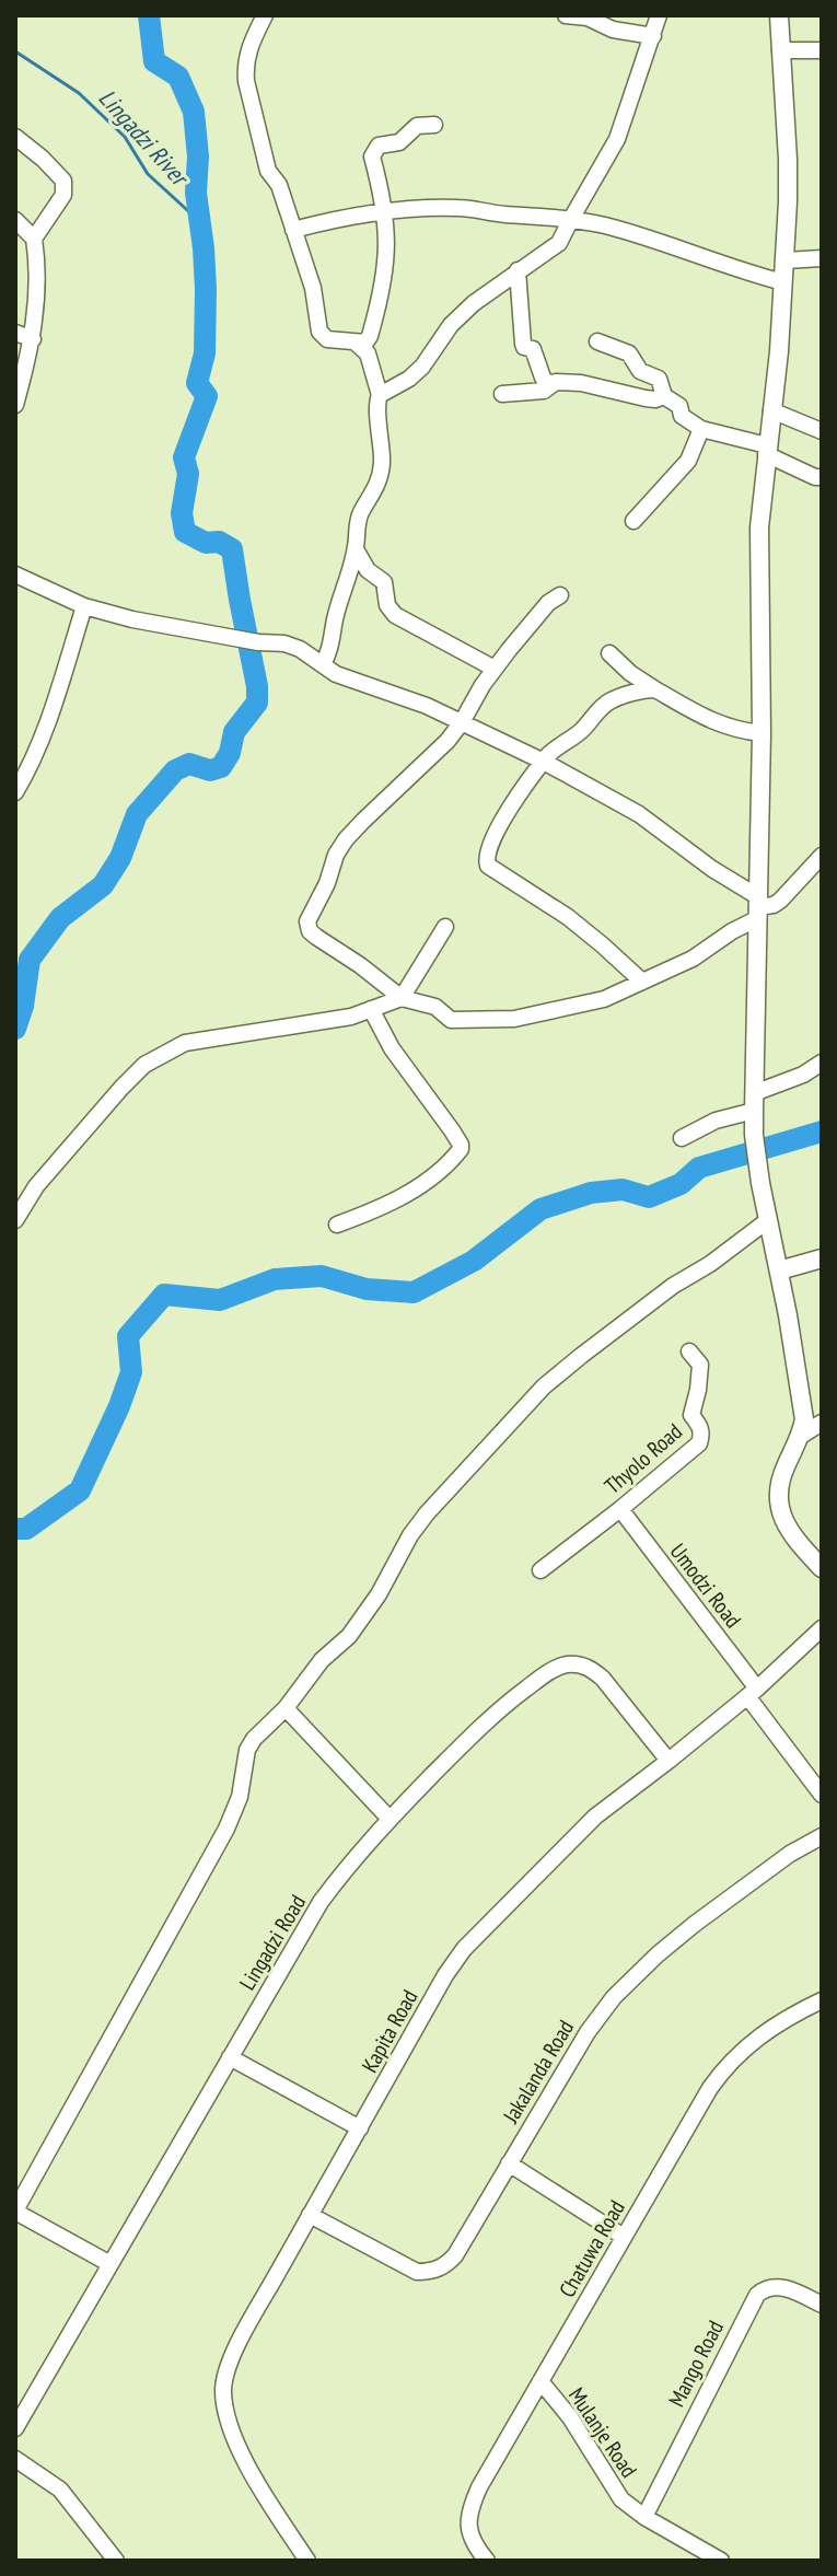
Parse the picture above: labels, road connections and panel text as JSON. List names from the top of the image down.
{
  "streets": {
    "street": [
      "Thyolo Road",
      "Umodzi Road",
      "Lingadzi Road",
      "Kapita Road",
      "Jakalanda Road",
      "Chatuwa Road",
      "Mango Road",
      "Mulanje Road"
    ]
  },
  "crossings": [
    ["Thyolo Road", "Umodzi Road"],
    ["Umodzi Road", "Kapita Road"],
    ["Lingadzi Road", "Kapita Road"],
    ["Kapita Road", "Jakalanda Road"],
    ["Chatuwa Road", "Mulanje Road"],
    ["Mango Road", "Mulanje Road"]
  ],
  "water": ["Lingadzi River"]
}
